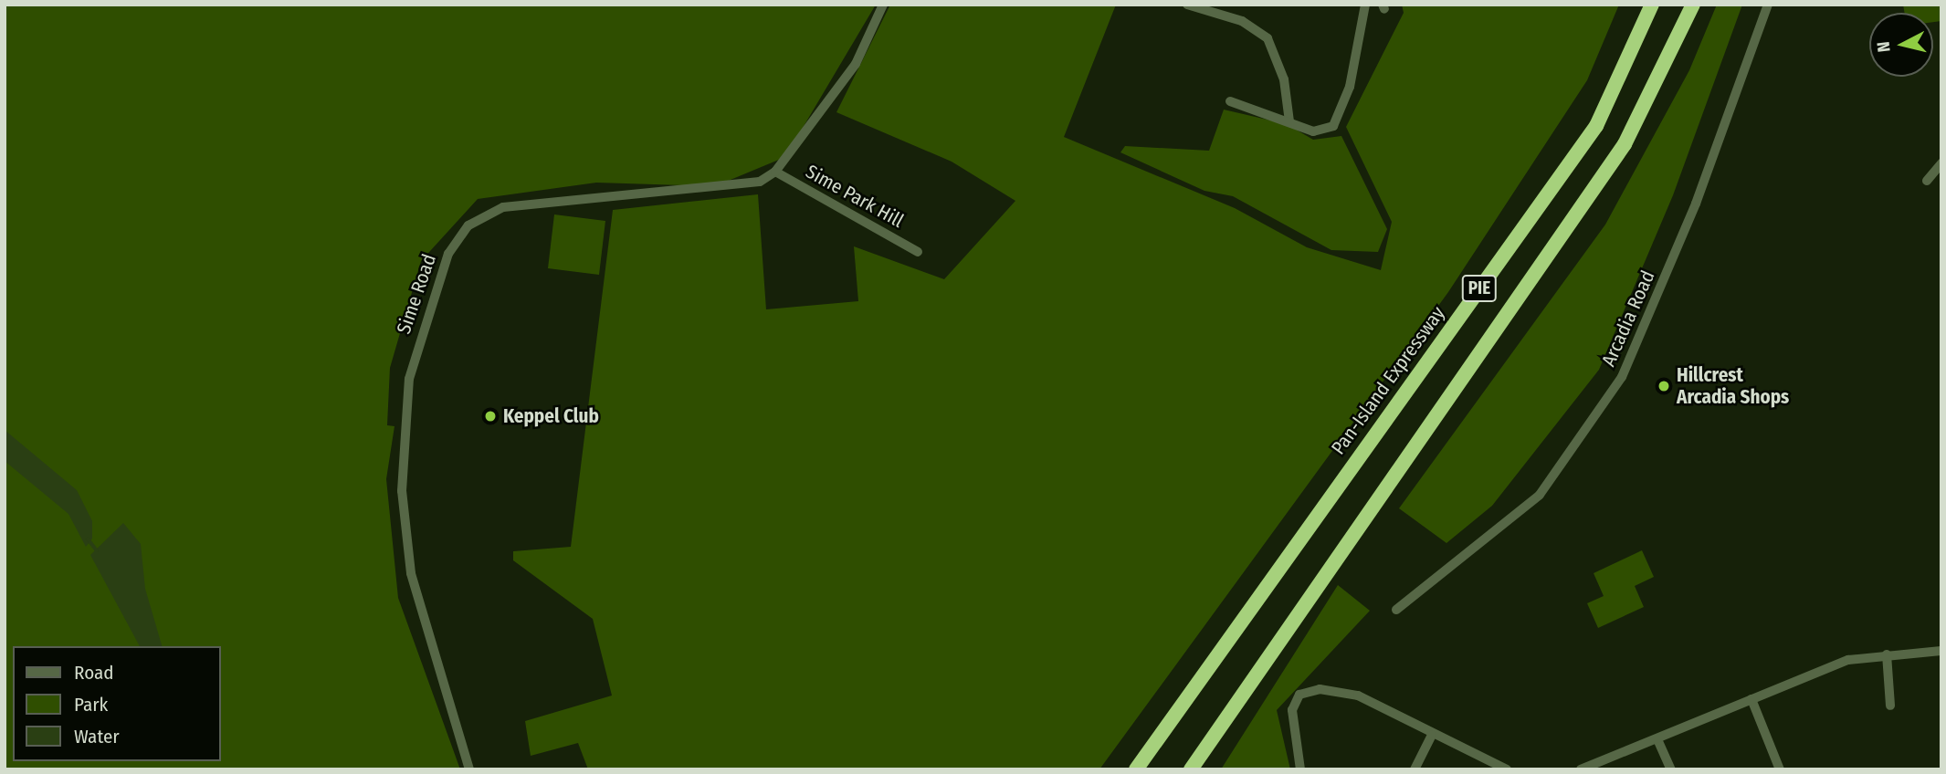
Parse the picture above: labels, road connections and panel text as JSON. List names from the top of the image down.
{
  "streets": {
    "highway": ["PIE", "Pan-Island Expressway"],
    "street": ["Sime Park Hill", "Sime Road", "Arcadia Road"]
  },
  "crossings": [
    ["Sime Park Hill", "Sime Road"]
  ],
  "places": ["Hillcrest Arcadia Shops", "Keppel Club"],
  "legend": ["Road", "Park", "Water"],
  "north": "left"
}
